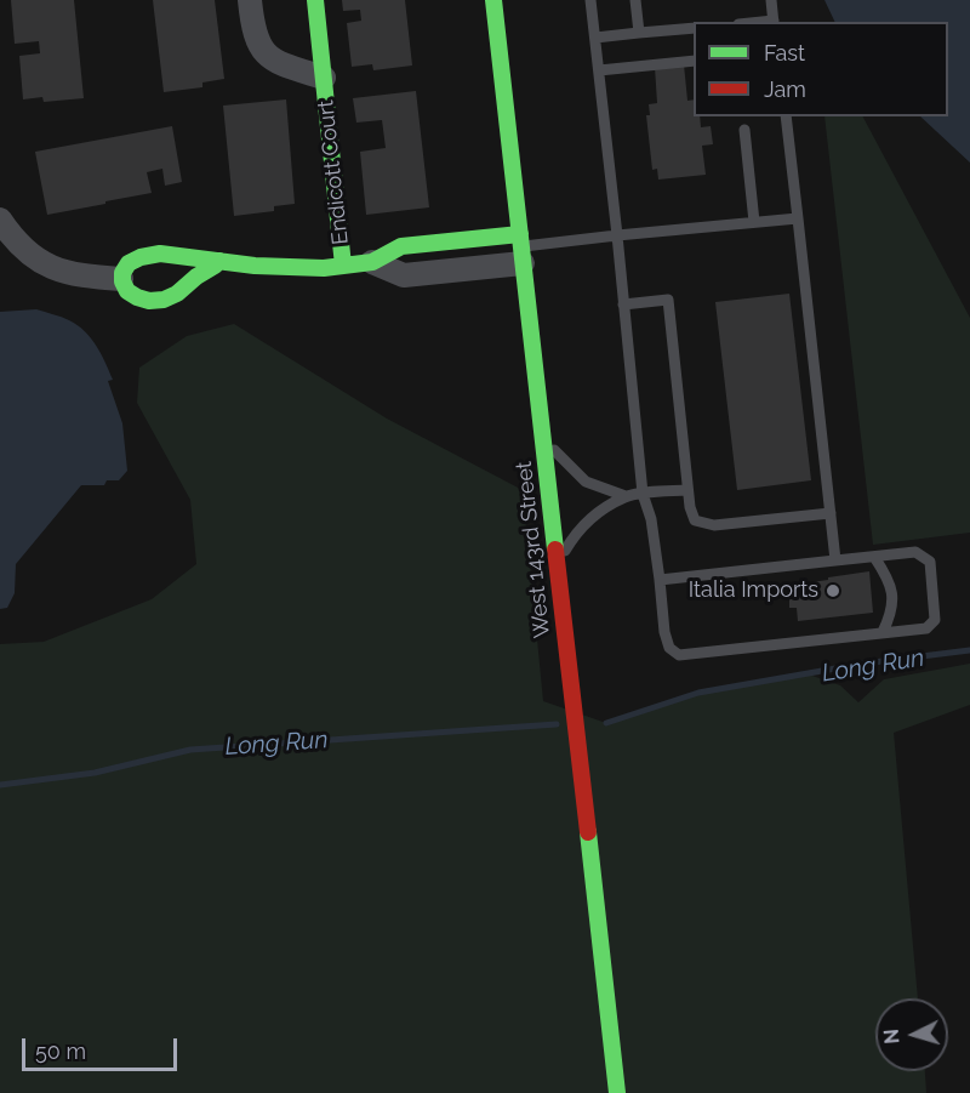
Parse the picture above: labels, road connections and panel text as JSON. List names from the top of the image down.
{
  "streets": {
    "main road": ["Endicott Court", "West 143rd Street"]
  },
  "water": ["Long Run"],
  "places": ["Italia Imports"],
  "legend": ["Fast", "Jam"],
  "scale_bar": "50 m",
  "north": "left"
}
